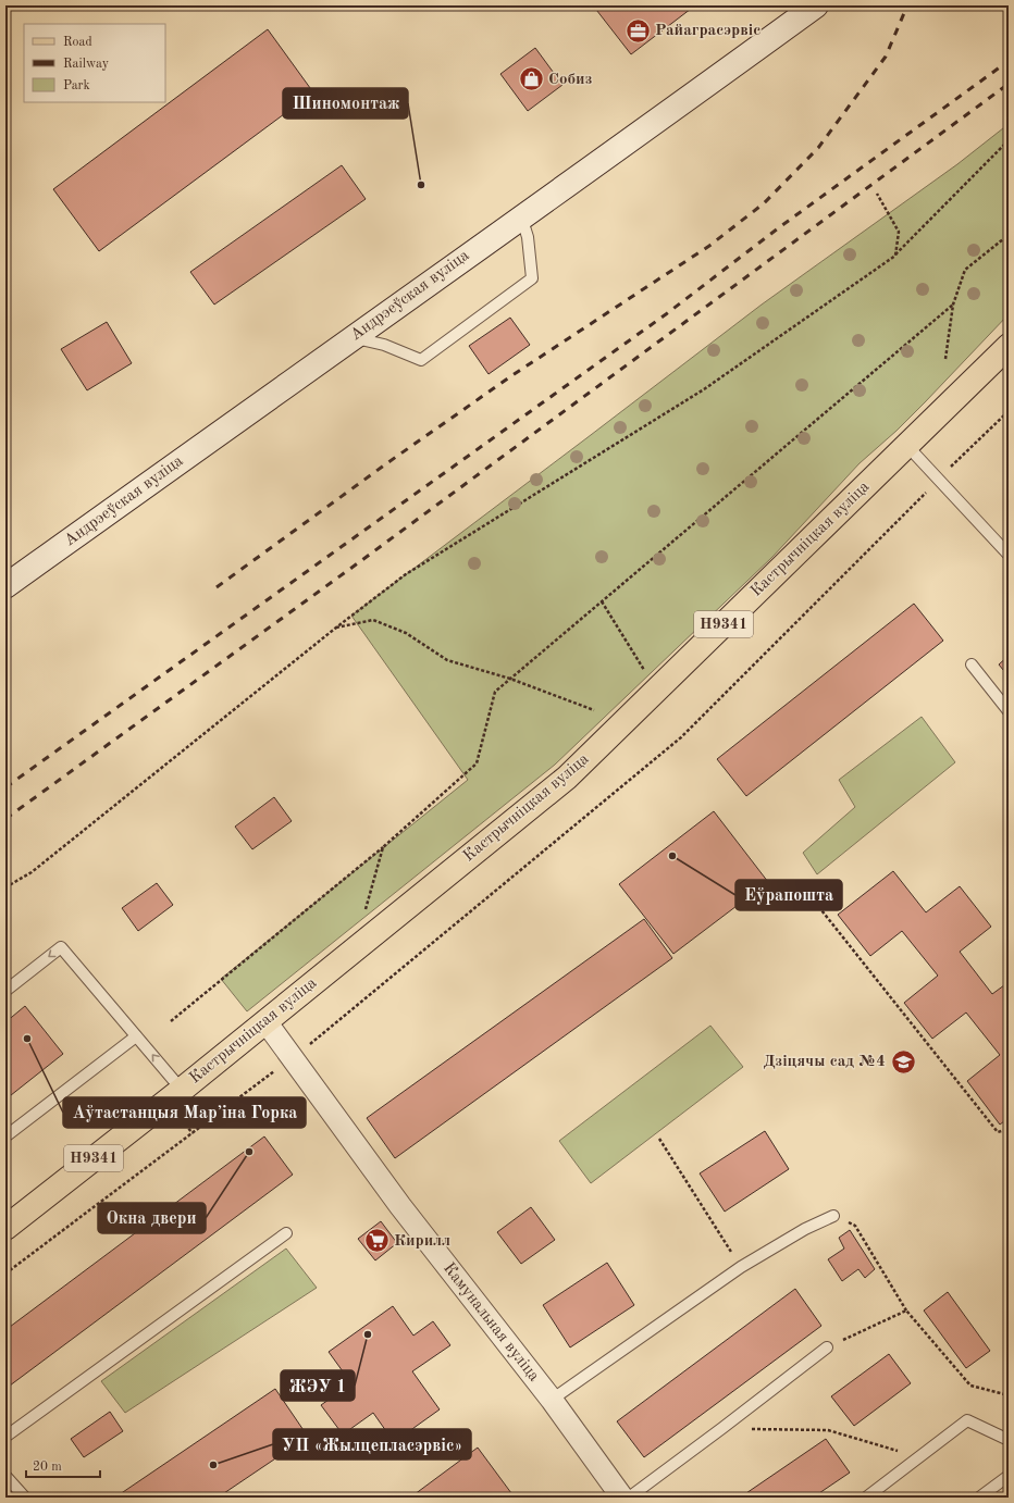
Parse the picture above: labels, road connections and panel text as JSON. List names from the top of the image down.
{
  "streets": {
    "main road": ["Андрэеўская вуліца", "Кастрычніцкая вуліца", "Н9341"],
    "street": ["Камунальная вуліца"]
  },
  "crossings": [
    ["Кастрычніцкая вуліца", "Камунальная вуліца"]
  ],
  "places": {
    "office": ["Райаграсэрвіс"],
    "shop": ["Собиз"],
    "other": [
      "Шиномонтаж",
      "Еўрапошта",
      "Аўтастанцыя Марʼіна Горка",
      "Окна двери",
      "ЖЭУ 1",
      "УП «Жылцепласэрвіс»"
    ],
    "school or university": ["Дзіцячы сад №4"],
    "supermarket": ["Кирилл"]
  },
  "legend": ["Road", "Railway", "Park"],
  "scale_bar": "20 m"
}
